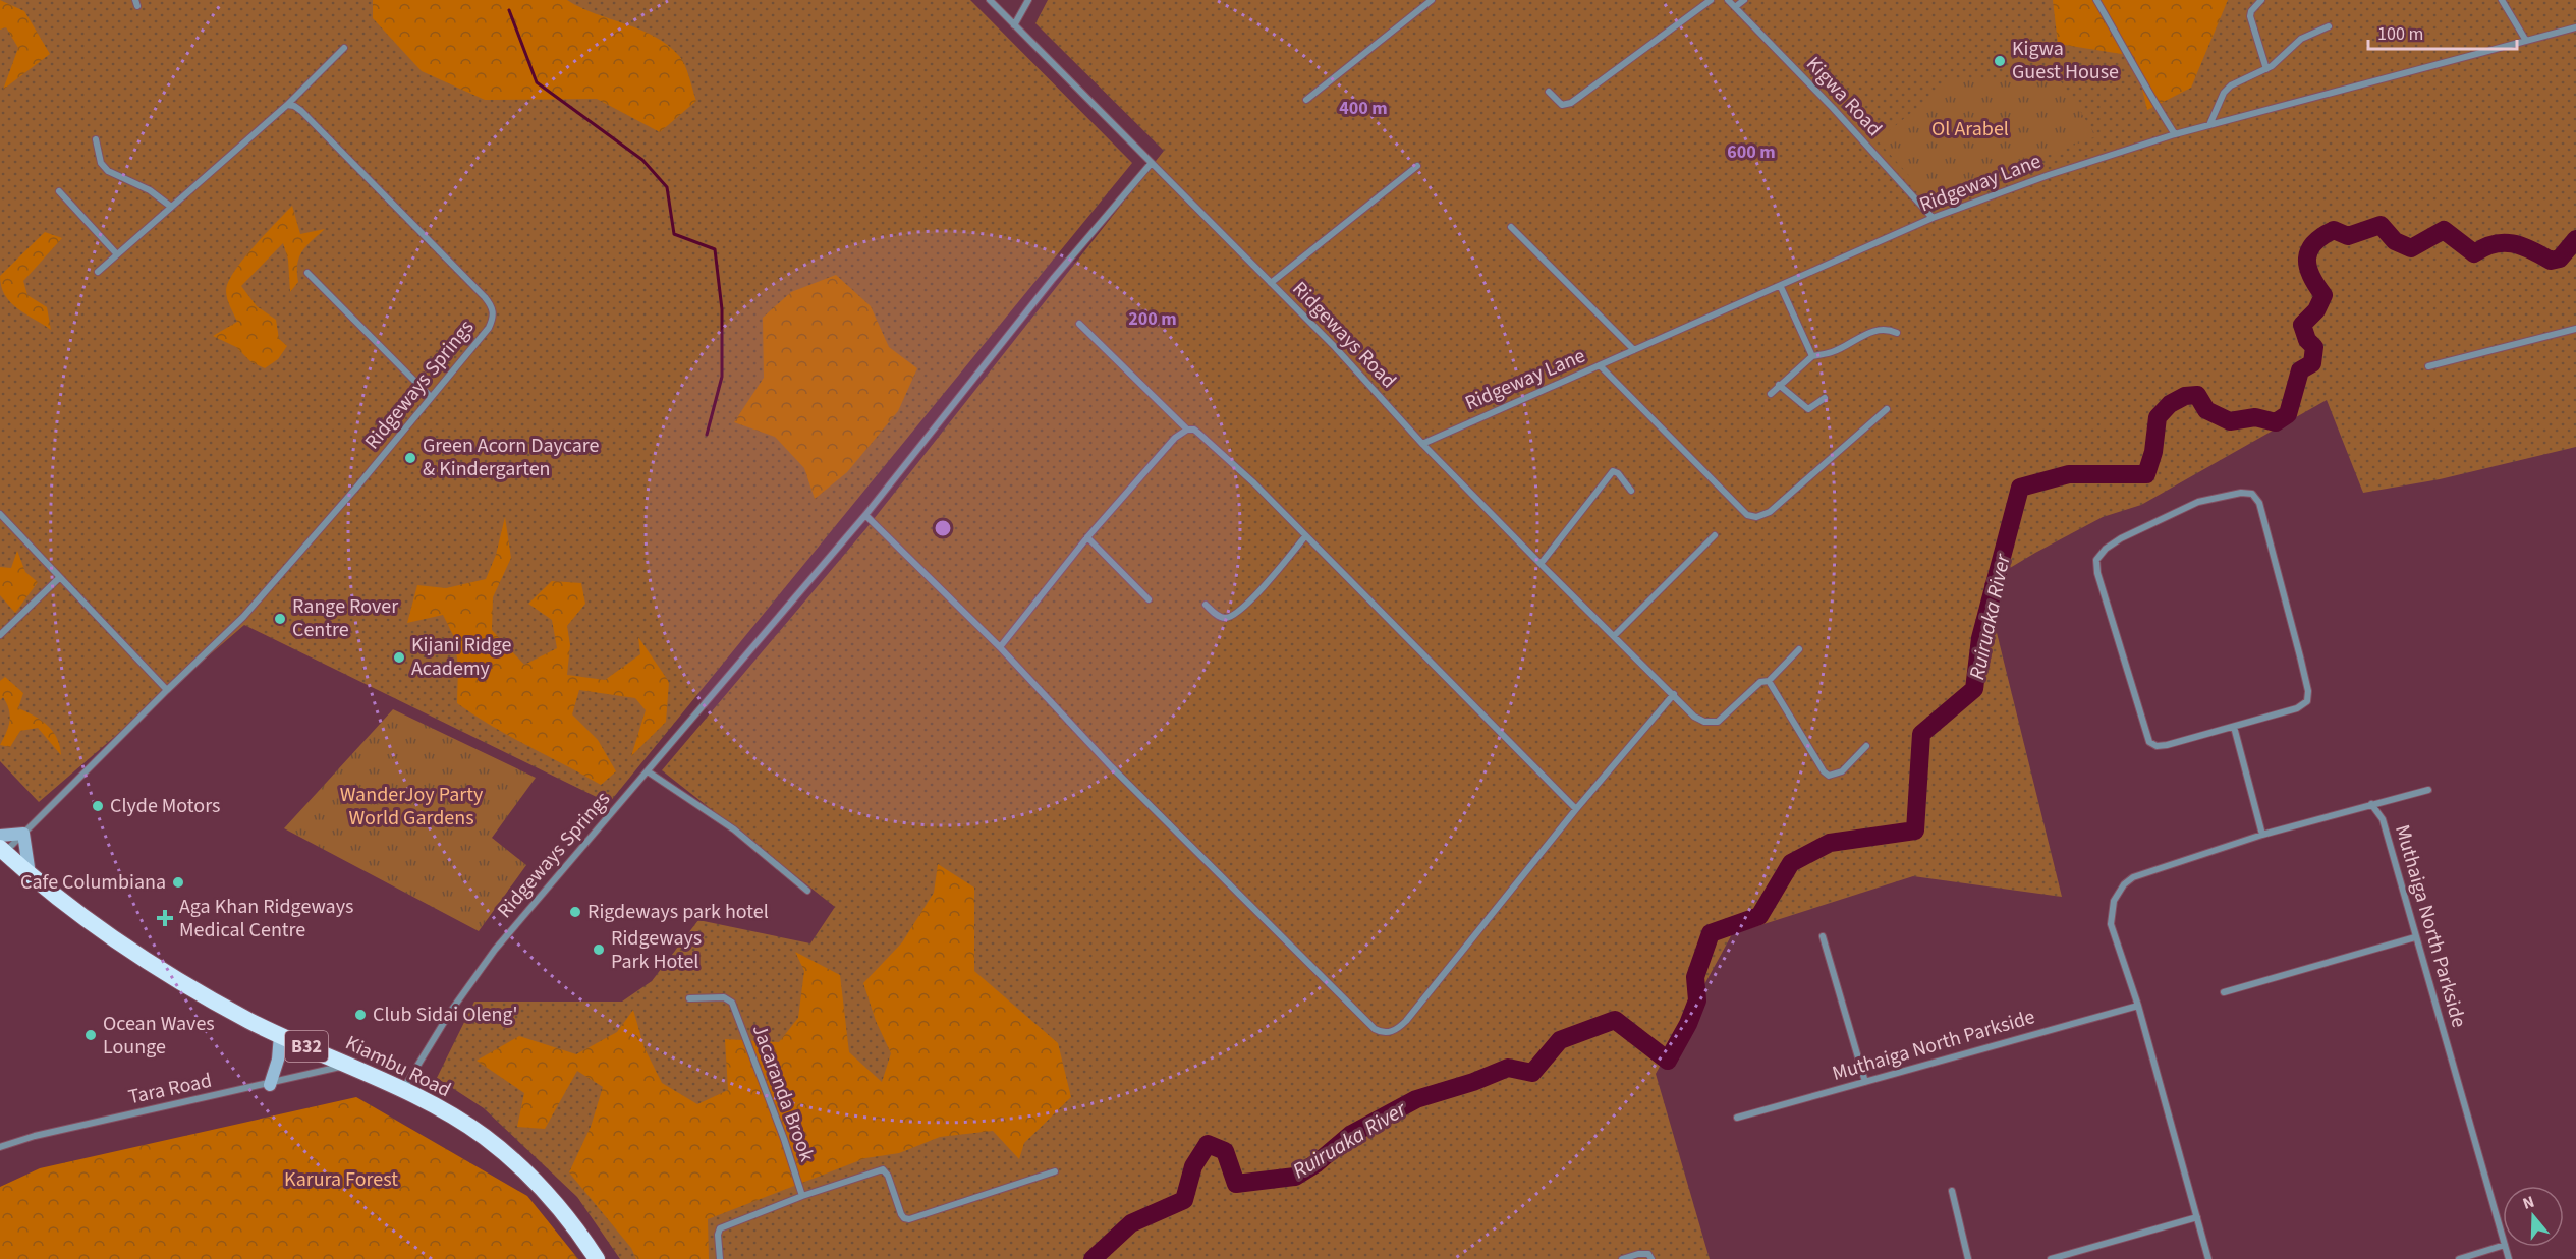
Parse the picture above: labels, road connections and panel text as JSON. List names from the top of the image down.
{
  "streets": {
    "highway": ["B32", "Kiambu Road"],
    "street": [
      "Kigwa Road",
      "Ridgeway Lane",
      "Ridgeways Road",
      "Ridgeways Springs",
      "Muthaiga North Parkside",
      "Tara Road",
      "Jacaranda Brook"
    ]
  },
  "crossings": [
    ["Kigwa Road", "Ridgeway Lane"],
    ["Ridgeway Lane", "Ridgeways Road"],
    ["Ridgeways Road", "Ridgeways Springs"],
    ["Ridgeways Springs", "Kiambu Road"],
    ["Kiambu Road", "Tara Road"]
  ],
  "water": ["Ruiruaka River"],
  "parks": ["Ol Arabel", "WanderJoy Party World Gardens", "Karura Forest"],
  "places": {
    "other": [
      "Kigwa Guest House",
      "Green Acorn Daycare & Kindergarten",
      "Range Rover Centre",
      "Kijani Ridge Academy",
      "Clyde Motors",
      "Cafe Columbiana",
      "Rigdeways park hotel",
      "Ridgeways Park Hotel",
      "Club Sidai Oleng'",
      "Ocean Waves Lounge"
    ],
    "health": ["Aga Khan Ridgeways Medical Centre"]
  },
  "scale_bar": "100 m",
  "north": "top",
  "rings": ["400 m", "600 m", "200 m"]
}
